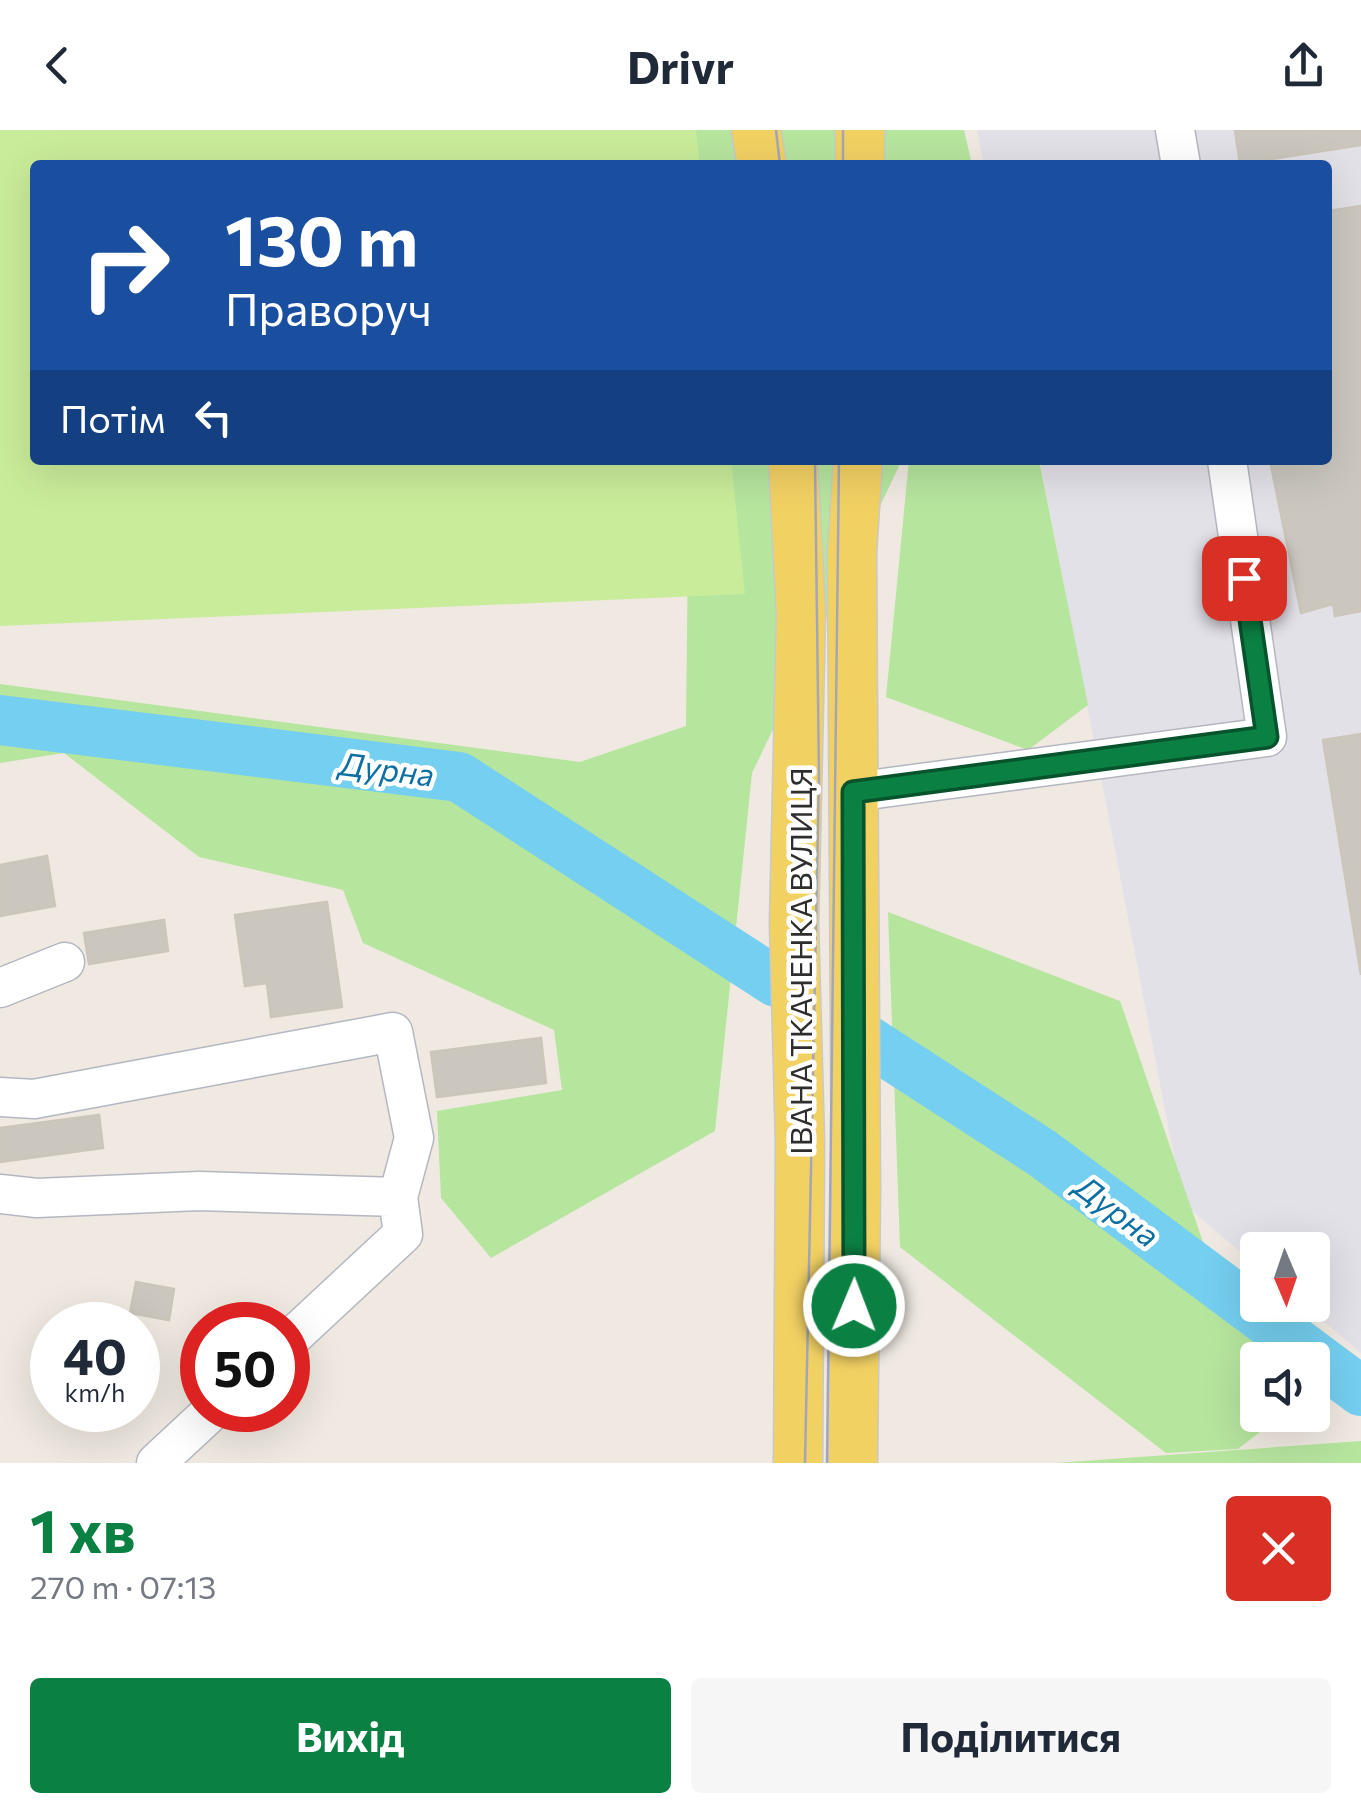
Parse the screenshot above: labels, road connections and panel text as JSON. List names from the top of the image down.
{
  "streets": {
    "main road": ["ІВАНА ТКАЧЕНКА ВУЛИЦЯ"]
  },
  "water": ["Дурна"],
  "north": "bottom",
  "page": {
    "header": "Drivr",
    "turn": ["130 m", "Праворуч"],
    "then": "Потім",
    "speed": "40 km/h",
    "limit": "50",
    "heading": ["1 хв", "270 m · 07:13"],
    "buttons": ["Вихід", "Поділитися"]
  }
}
